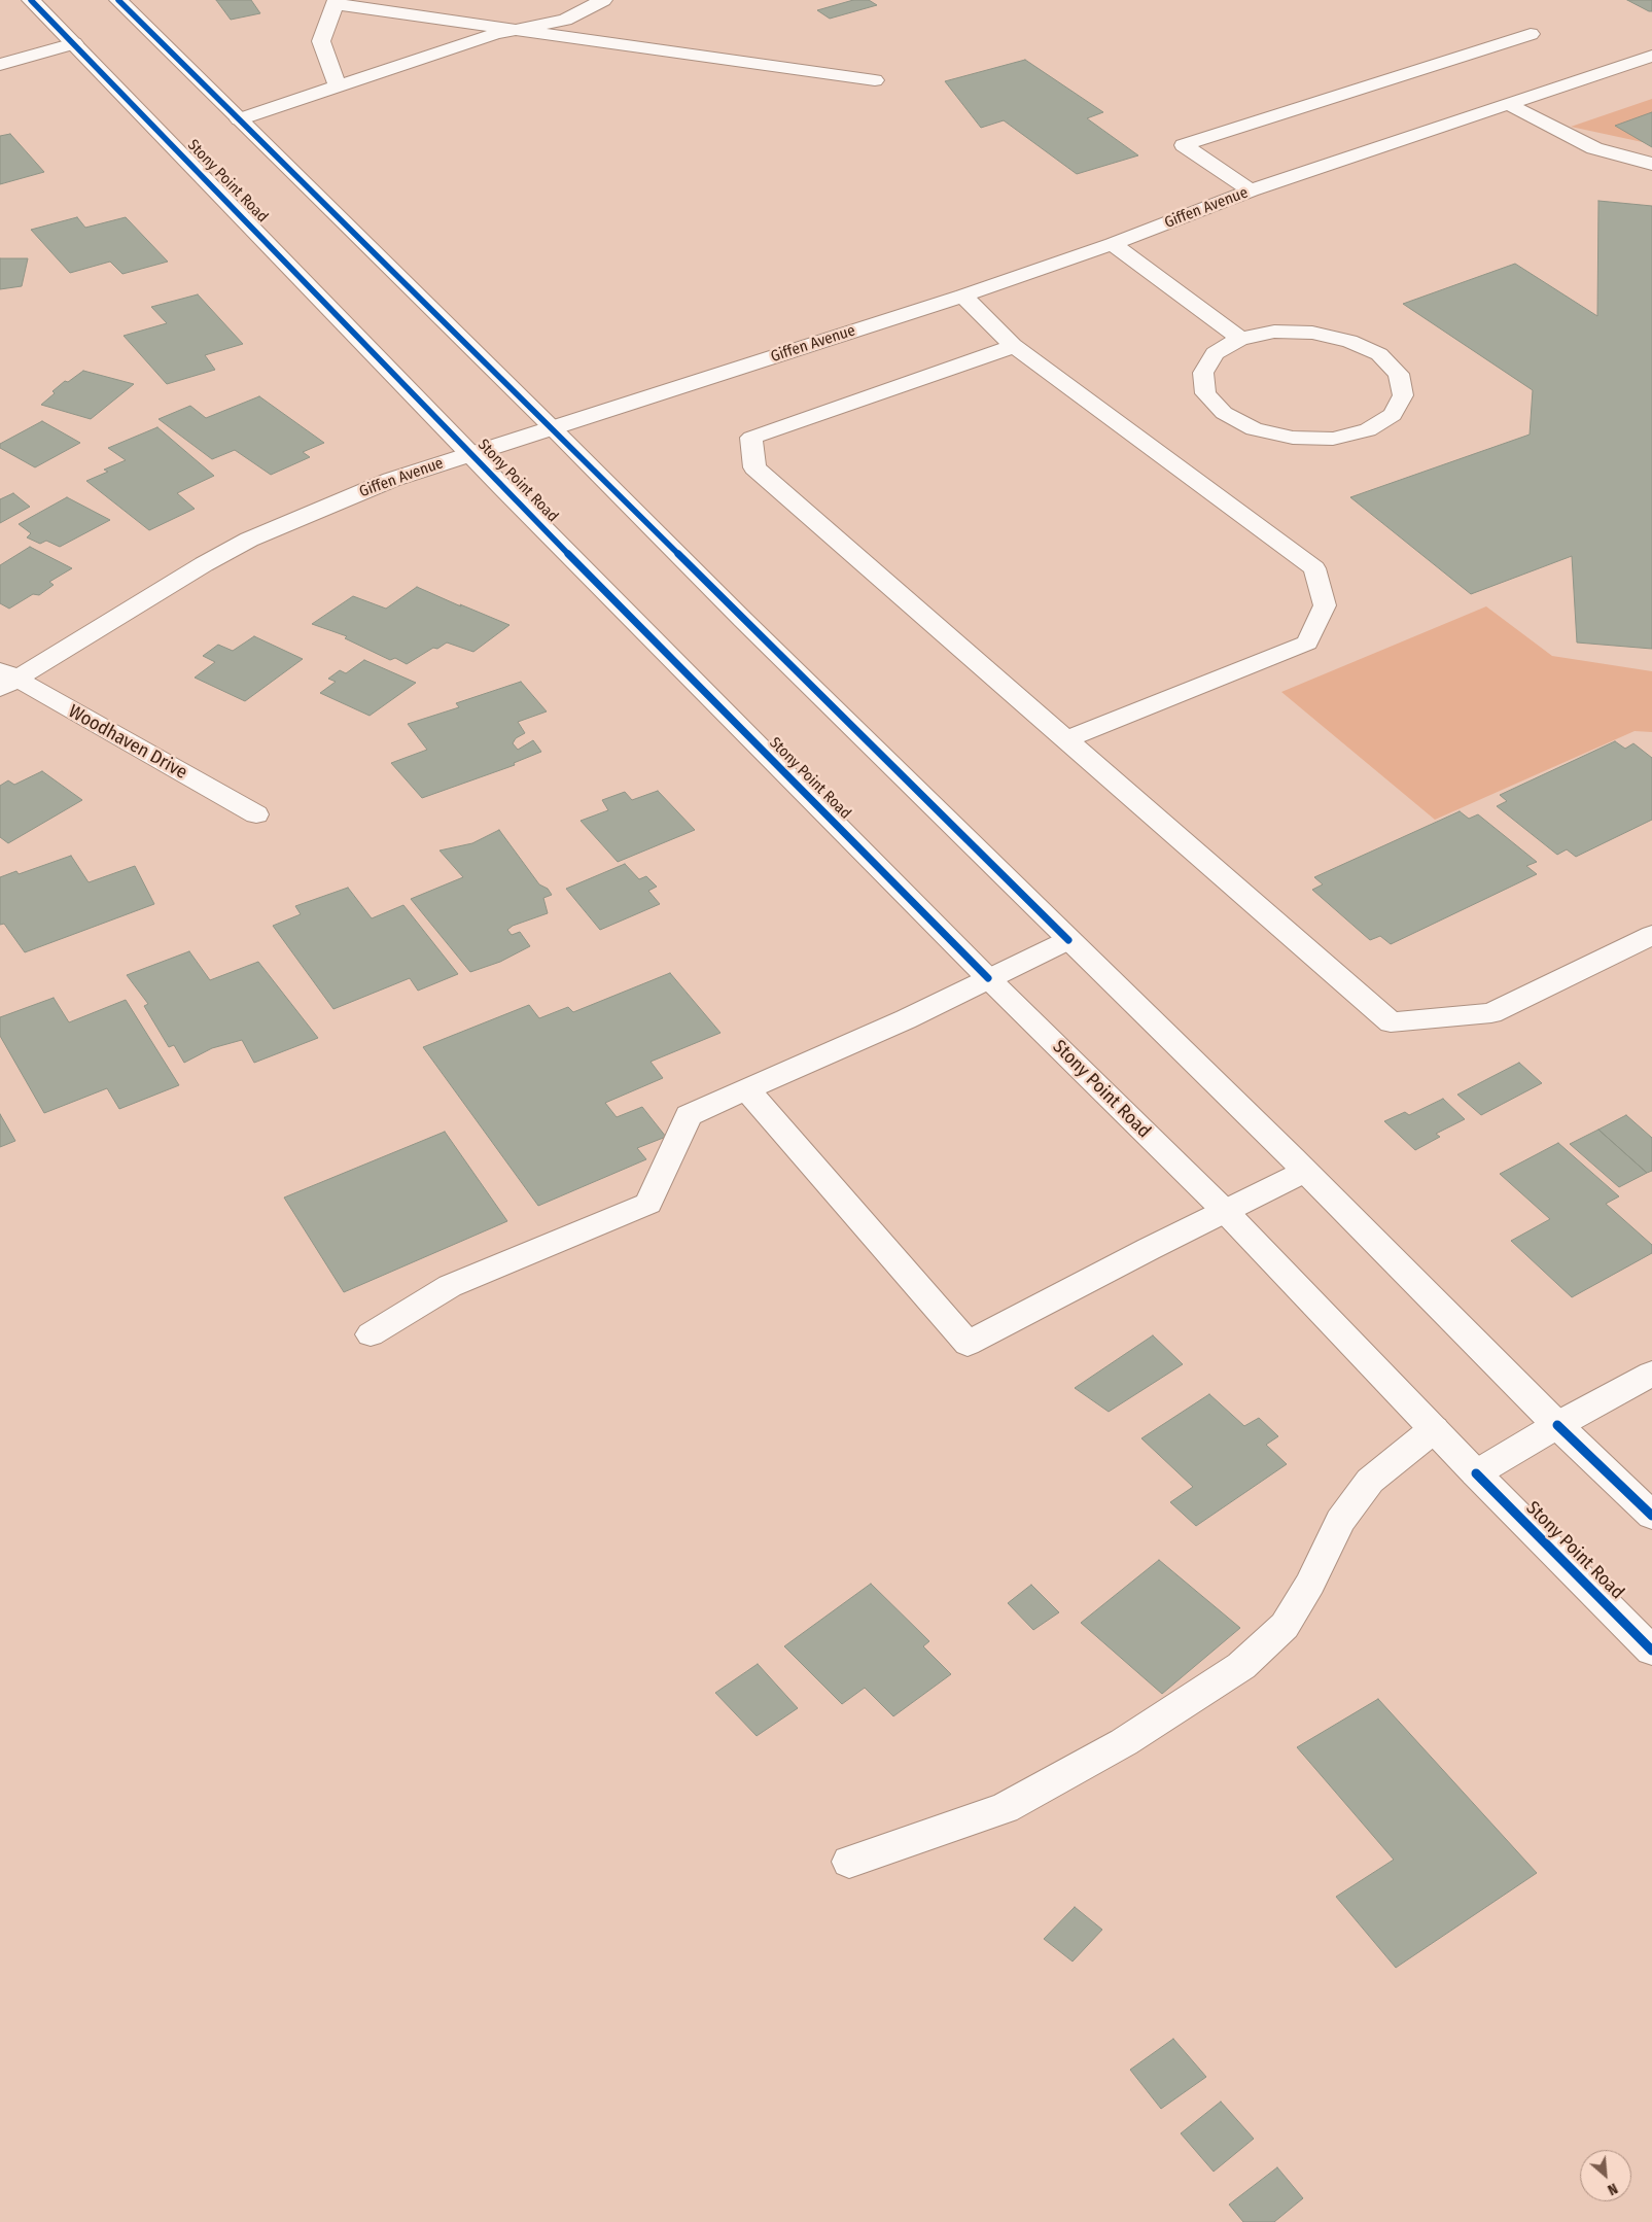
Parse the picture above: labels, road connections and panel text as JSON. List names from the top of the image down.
{
  "streets": {
    "main road": ["Stony Point Road", "Giffen Avenue", "Woodhaven Drive"]
  },
  "crossings": [
    ["Stony Point Road", "Giffen Avenue"],
    ["Giffen Avenue", "Woodhaven Drive"]
  ],
  "north": "bottom right"
}
